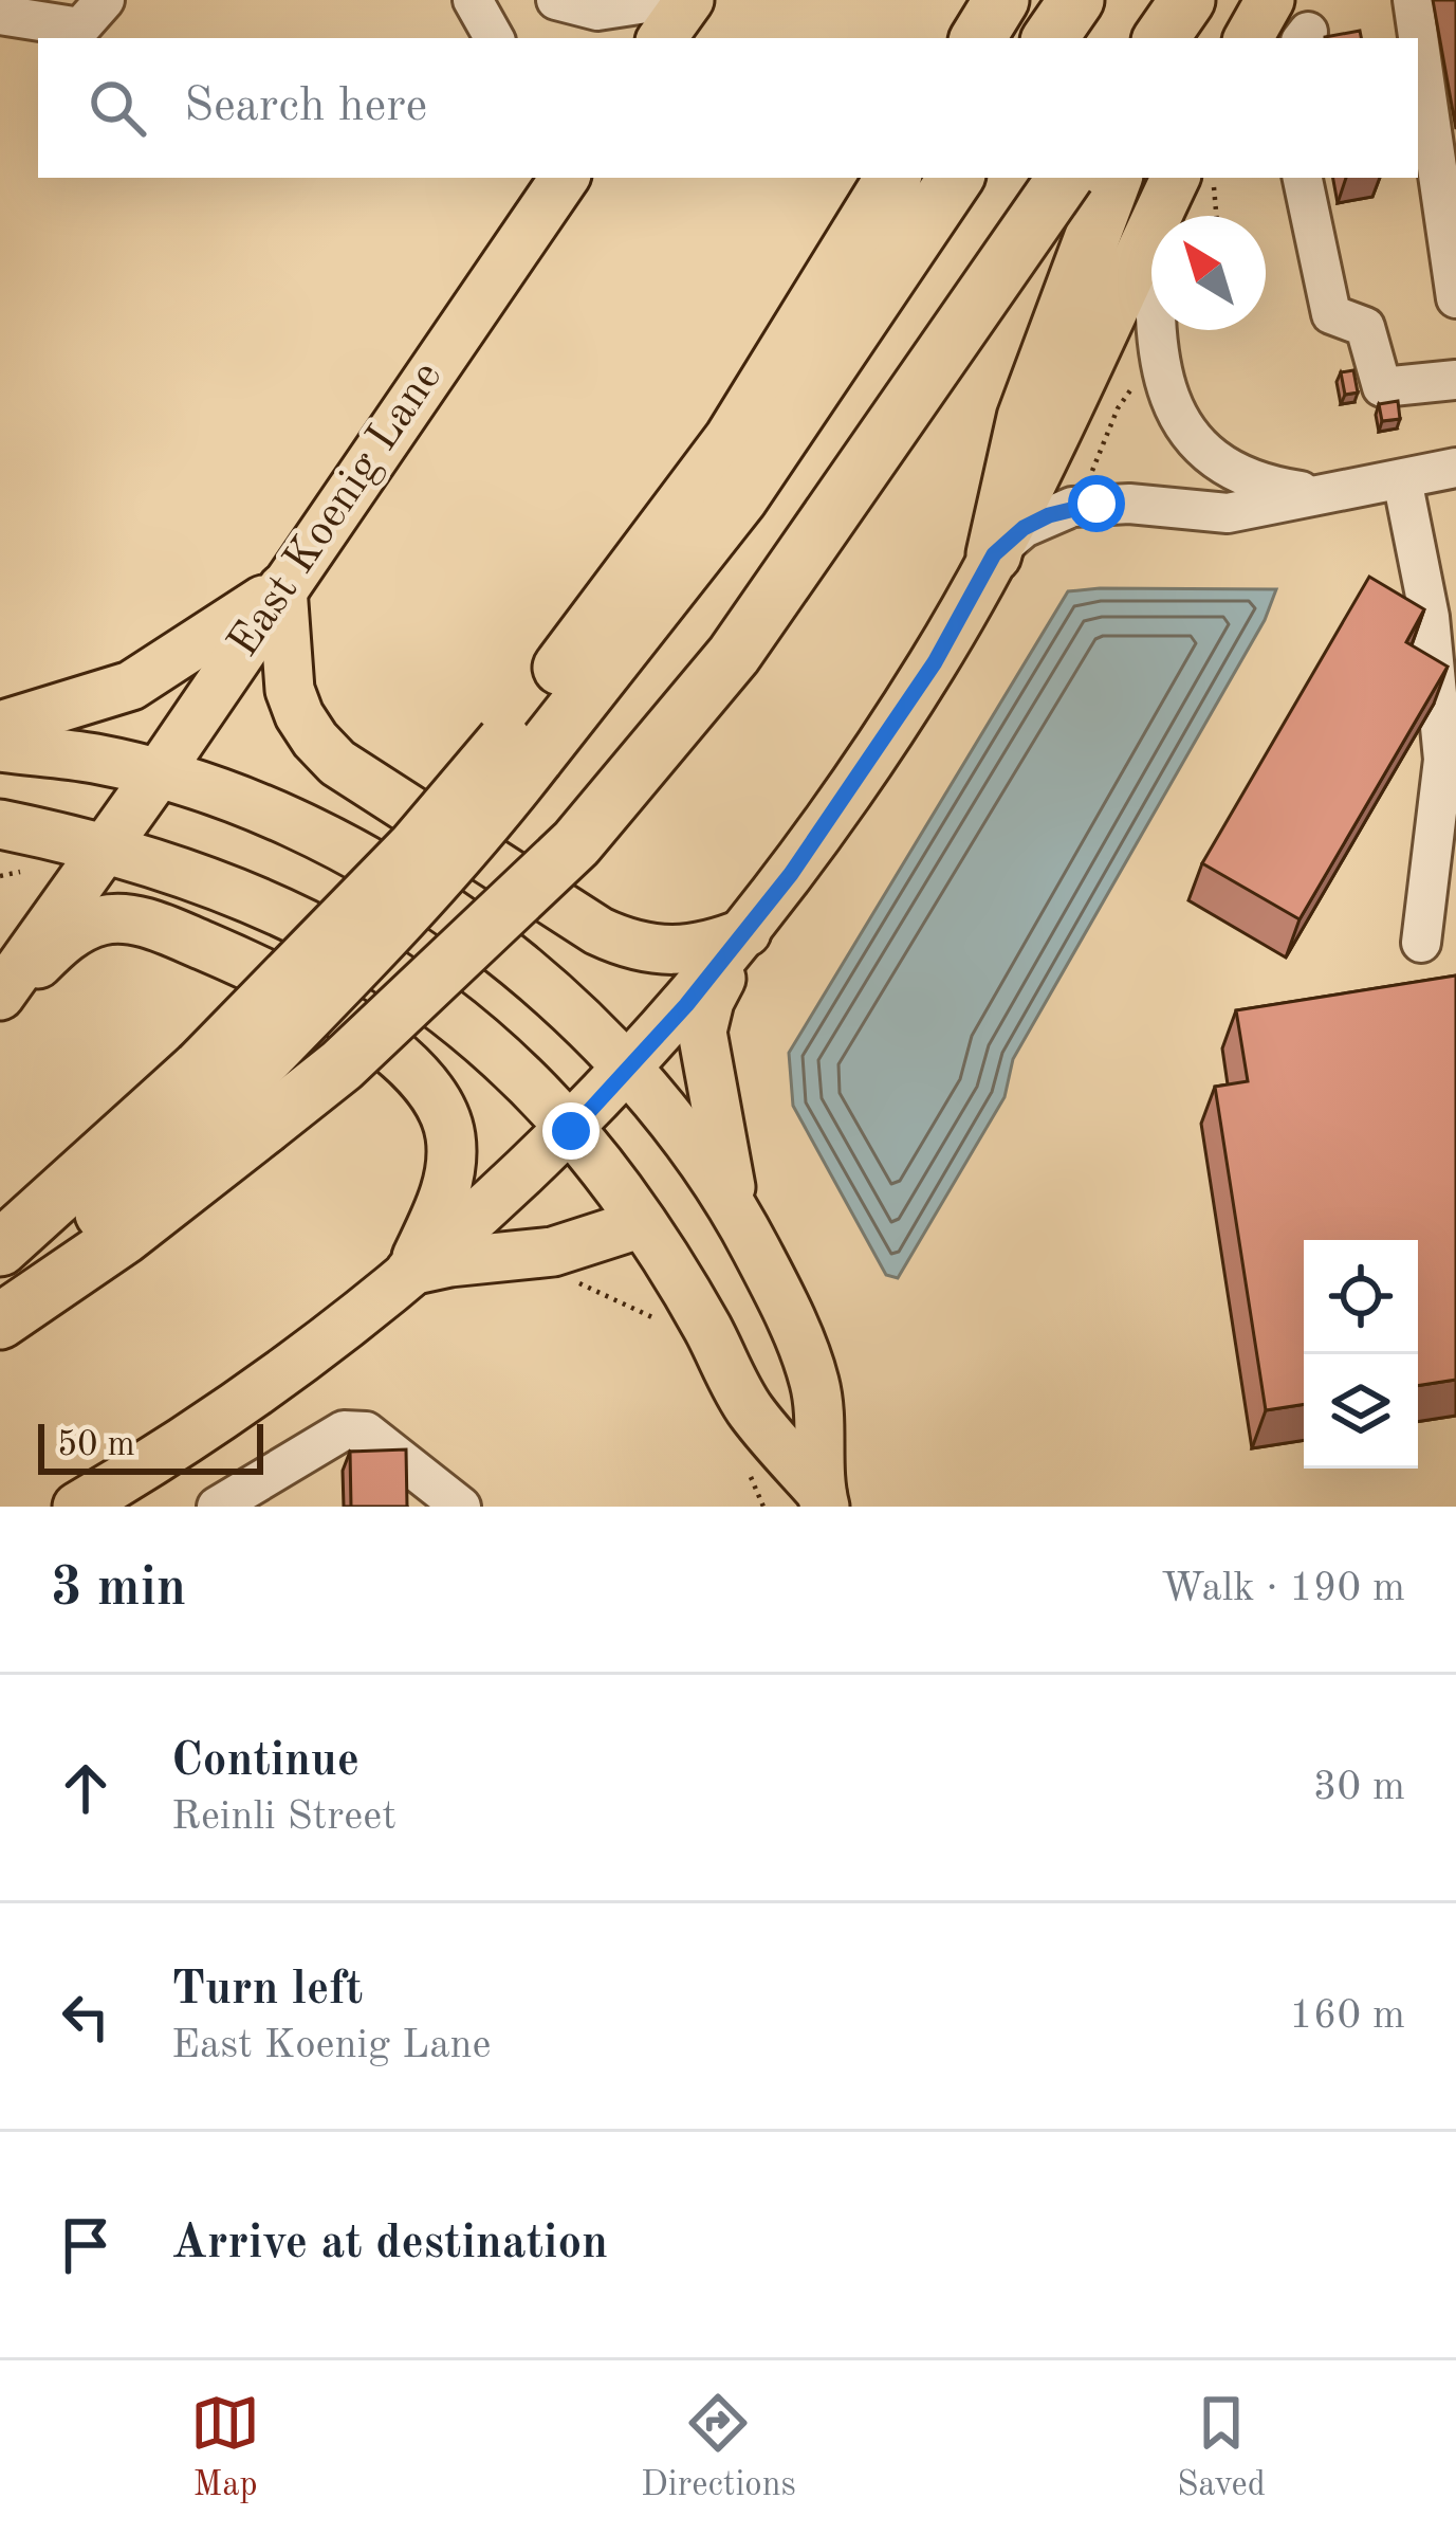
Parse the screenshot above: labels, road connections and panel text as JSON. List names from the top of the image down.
{
  "streets": {
    "main road": ["East Koenig Lane"]
  },
  "scale_bar": "50 m",
  "north": "top left",
  "page": {
    "search": "Search here",
    "scale": "50 m",
    "heading": ["3 min", "Walk · 190 m"],
    "list": [
      ["Continue", "Reinli Street", "30 m"],
      ["Turn left", "East Koenig Lane", "160 m"],
      "Arrive at destination"
    ],
    "nav": ["Map", "Directions", "Saved"]
  }
}
